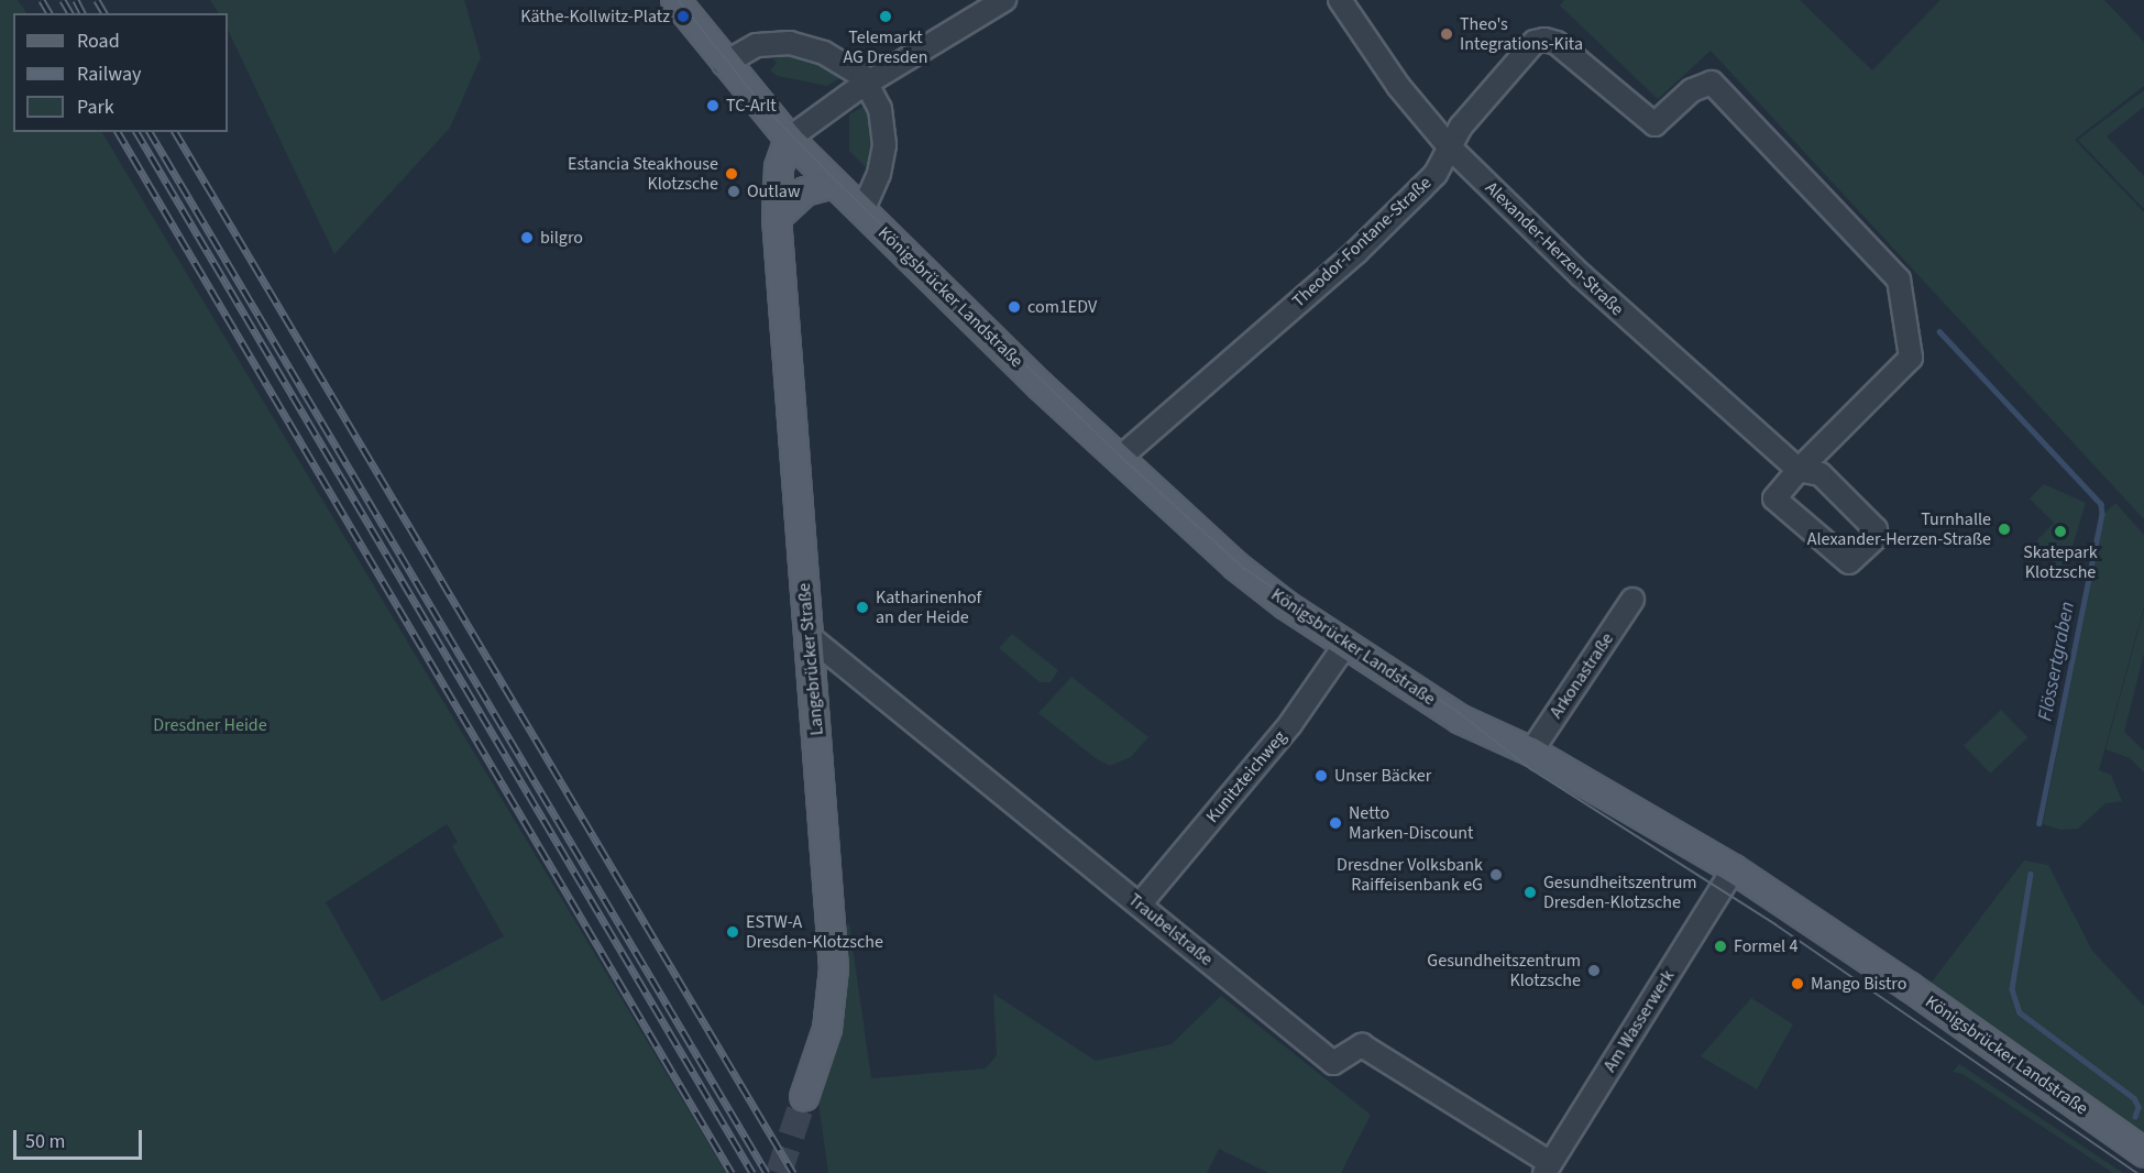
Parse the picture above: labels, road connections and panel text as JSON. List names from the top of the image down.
{
  "streets": {
    "main road": ["Königsbrücker Landstraße", "Langebrücker Straße"],
    "street": [
      "Theodor-Fontane-Straße",
      "Alexander-Herzen-Straße",
      "Arkonastraße",
      "Kunitzteichweg",
      "Traubelstraße",
      "Am Wasserwerk"
    ]
  },
  "crossings": [
    ["Theodor-Fontane-Straße", "Alexander-Herzen-Straße"],
    ["Theodor-Fontane-Straße", "Königsbrücker Landstraße"],
    ["Königsbrücker Landstraße", "Langebrücker Straße"],
    ["Königsbrücker Landstraße", "Arkonastraße"],
    ["Königsbrücker Landstraße", "Kunitzteichweg"],
    ["Königsbrücker Landstraße", "Am Wasserwerk"],
    ["Langebrücker Straße", "Traubelstraße"],
    ["Kunitzteichweg", "Traubelstraße"],
    ["Traubelstraße", "Am Wasserwerk"]
  ],
  "water": ["Flössertgraben"],
  "parks": ["Dresdner Heide"],
  "places": [
    "Käthe-Kollwitz-Platz",
    "Telemarkt AG Dresden",
    "Theo's Integrations-Kita",
    "TC-Arlt",
    "Estancia Steakhouse Klotzsche",
    "Outlaw",
    "bilgro",
    "com1EDV",
    "Turnhalle Alexander-Herzen-Straße",
    "Skatepark Klotzsche",
    "Katharinenhof an der Heide",
    "Unser Bäcker",
    "Netto Marken-Discount",
    "Dresdner Volksbank Raiffeisenbank eG",
    "Gesundheitszentrum Dresden-Klotzsche",
    "ESTW-A Dresden-Klotzsche",
    "Formel 4",
    "Gesundheitszentrum Klotzsche",
    "Mango Bistro"
  ],
  "legend": ["Road", "Railway", "Park"],
  "scale_bar": "50 m"
}
